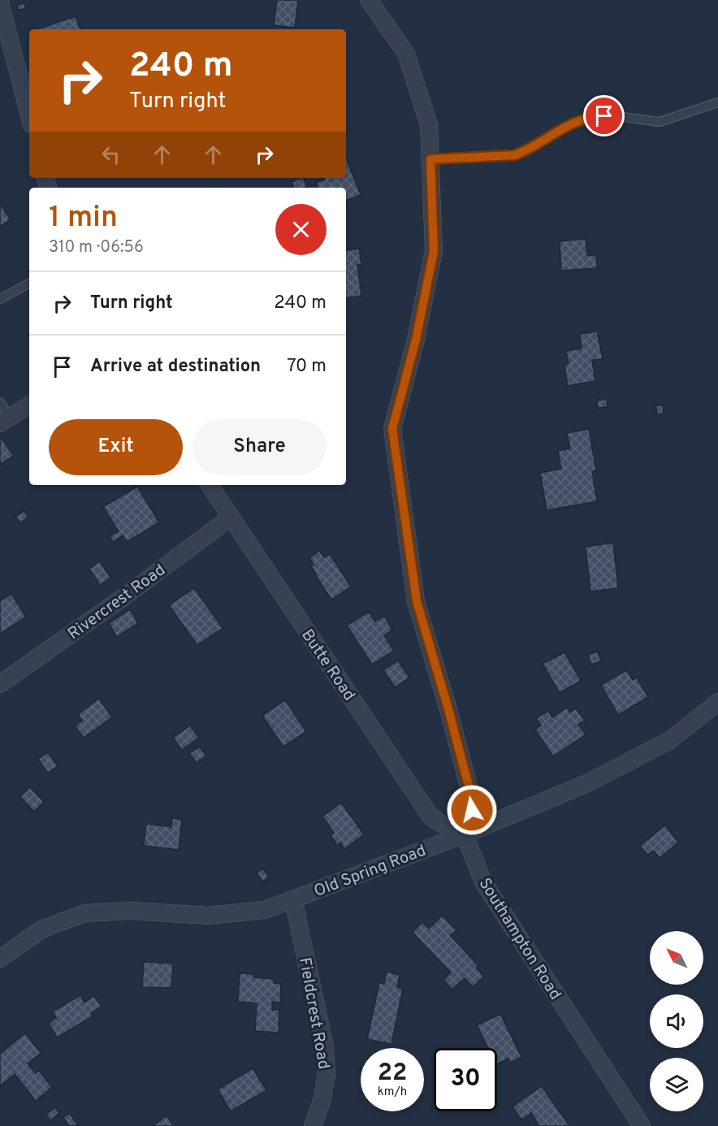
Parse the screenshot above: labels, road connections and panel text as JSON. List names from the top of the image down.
{
  "streets": {
    "street": [
      "Rivercrest Road",
      "Butte Road",
      "Old Spring Road",
      "Southampton Road",
      "Fieldcrest Road"
    ]
  },
  "crossings": [
    ["Rivercrest Road", "Butte Road"],
    ["Butte Road", "Old Spring Road"],
    ["Butte Road", "Southampton Road"],
    ["Old Spring Road", "Southampton Road"],
    ["Old Spring Road", "Fieldcrest Road"]
  ],
  "north": "top left",
  "page": {
    "turn": ["240 m", "Turn right"],
    "heading": ["1 min", "310 m · 06:56"],
    "list": [
      {
        "name": "Turn right",
        "value": "240 m"
      },
      {
        "name": "Arrive at destination",
        "value": "70 m"
      }
    ],
    "buttons": ["Exit", "Share"],
    "speed": "22 km/h",
    "limit": "30"
  }
}
